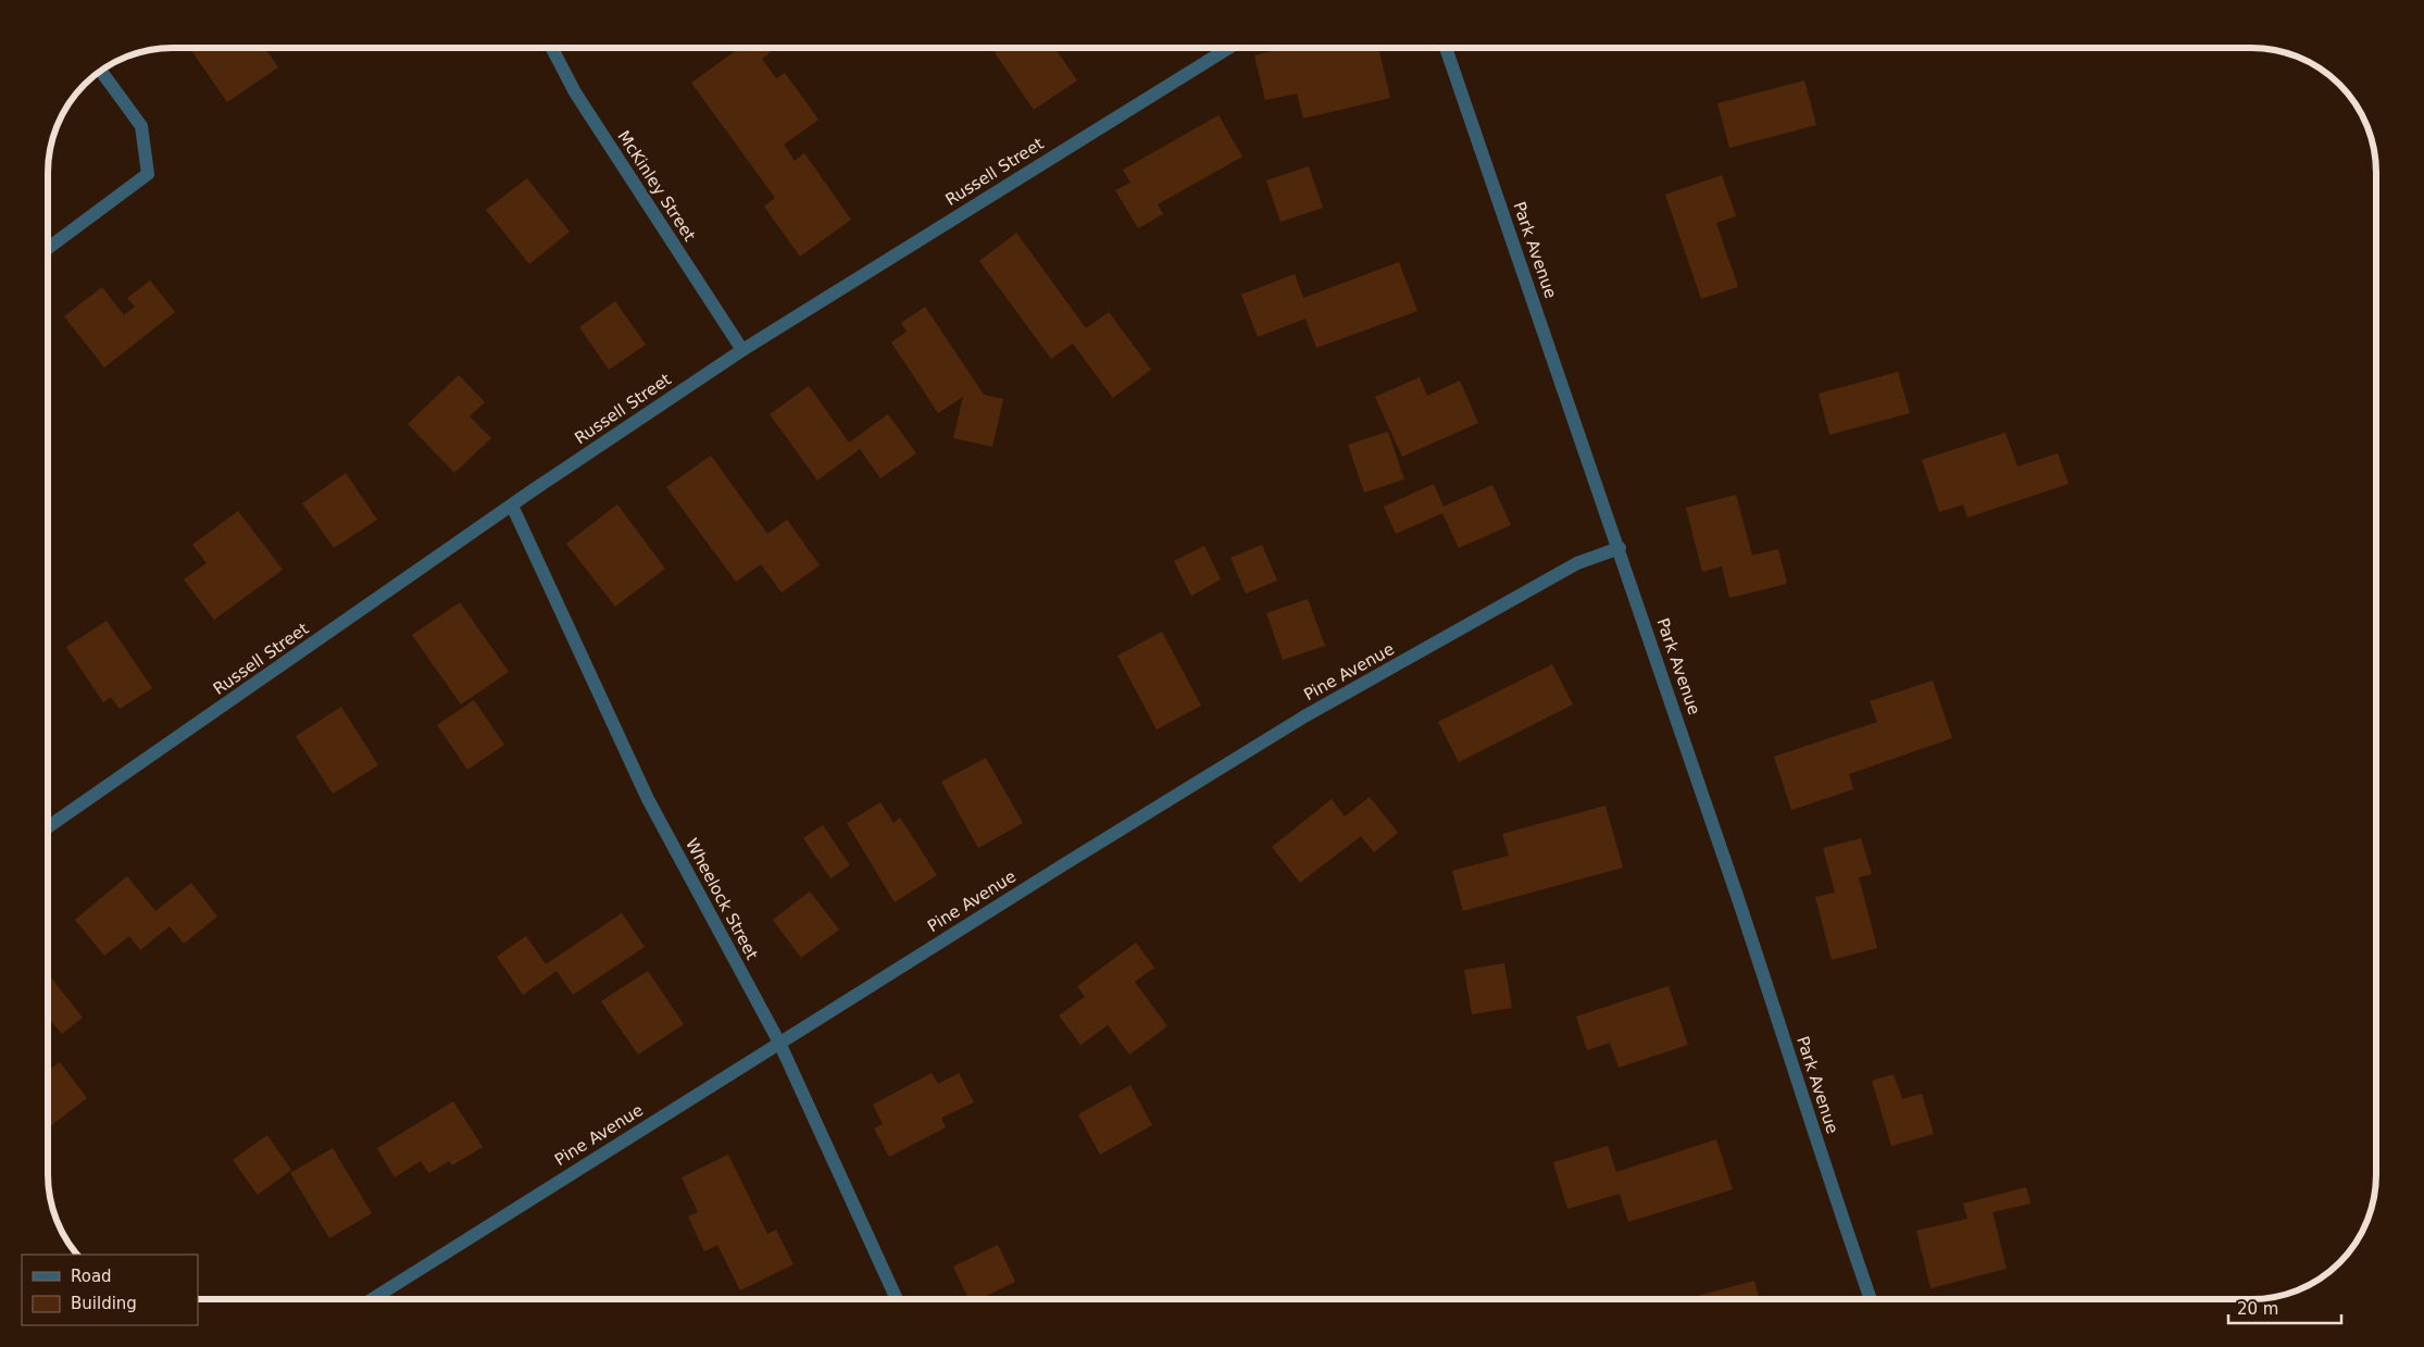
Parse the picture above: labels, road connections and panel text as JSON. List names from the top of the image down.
{
  "streets": {
    "street": [
      "Russell Street",
      "McKinley Street",
      "Park Avenue",
      "Pine Avenue",
      "Wheelock Street"
    ]
  },
  "crossings": [
    ["Russell Street", "McKinley Street"],
    ["Russell Street", "Wheelock Street"],
    ["Park Avenue", "Pine Avenue"],
    ["Pine Avenue", "Wheelock Street"]
  ],
  "legend": ["Road", "Building"],
  "scale_bar": "20 m"
}
